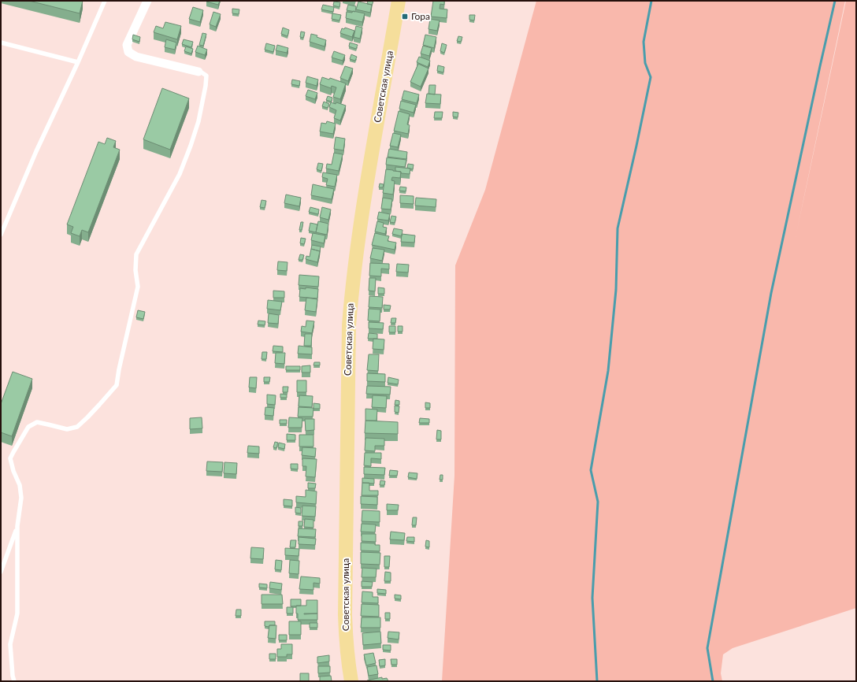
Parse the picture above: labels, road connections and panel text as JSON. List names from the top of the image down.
{
  "streets": {
    "main road": ["Советская улица"]
  },
  "places": {
    "transit": ["Гора"]
  }
}
